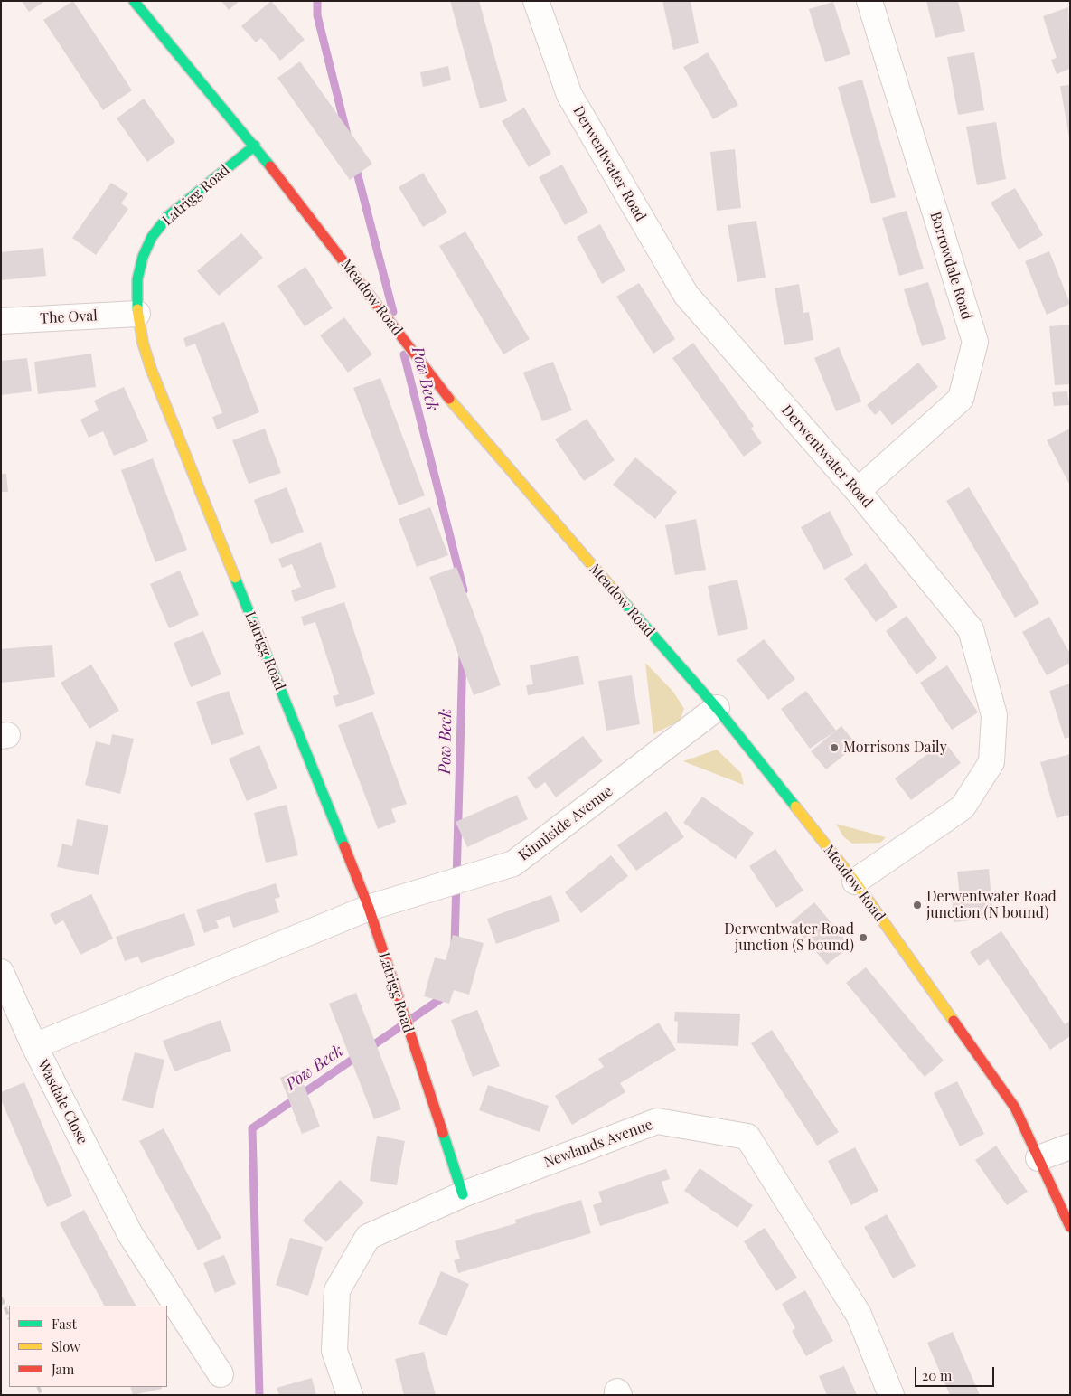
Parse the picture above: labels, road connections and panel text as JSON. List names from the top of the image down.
{
  "streets": {
    "street": [
      "Derwentwater Road",
      "Latrigg Road",
      "Borrowdale Road",
      "Meadow Road",
      "The Oval",
      "Kinniside Avenue",
      "Wasdale Close",
      "Newlands Avenue"
    ]
  },
  "crossings": [
    ["Derwentwater Road", "Borrowdale Road"],
    ["Derwentwater Road", "Meadow Road"],
    ["Latrigg Road", "Meadow Road"],
    ["Latrigg Road", "The Oval"],
    ["Latrigg Road", "Kinniside Avenue"],
    ["Latrigg Road", "Wasdale Close"],
    ["Latrigg Road", "Newlands Avenue"],
    ["Meadow Road", "Kinniside Avenue"],
    ["Kinniside Avenue", "Wasdale Close"]
  ],
  "water": ["Pow Beck"],
  "places": ["Morrisons Daily", "Derwentwater Road junction (N bound)", "Derwentwater Road junction (S bound)"],
  "legend": ["Fast", "Slow", "Jam"],
  "scale_bar": "20 m"
}
